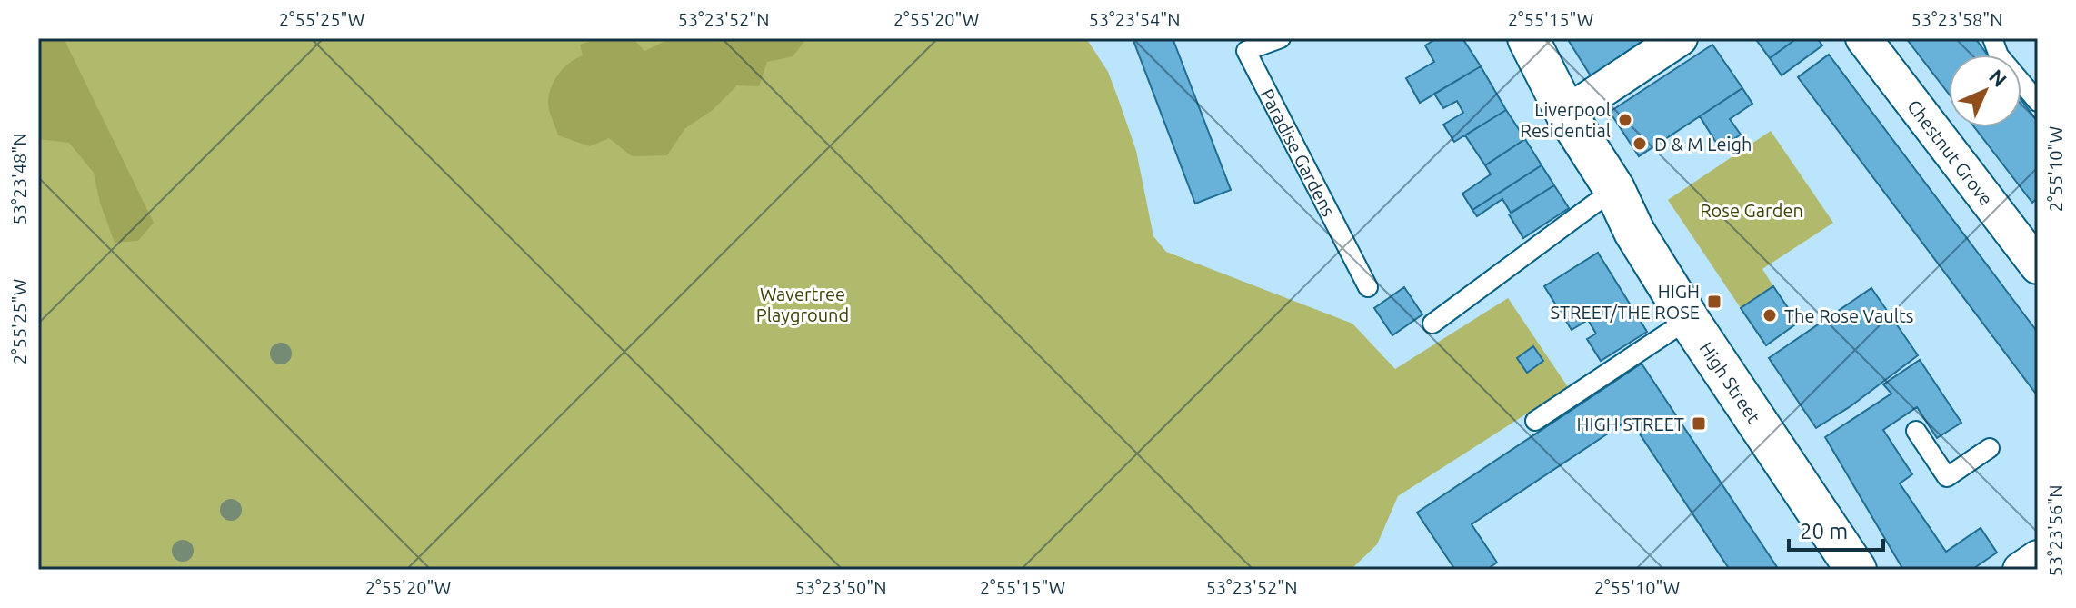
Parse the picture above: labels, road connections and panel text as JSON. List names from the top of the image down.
{
  "streets": {
    "main road": ["High Street"],
    "street": ["Chestnut Grove"],
    "lane": ["Paradise Gardens"]
  },
  "parks": ["Rose Garden", "Wavertree Playground"],
  "places": {
    "other": ["Liverpool Residential", "D & M Leigh", "The Rose Vaults"],
    "transit": ["HIGH STREET/THE ROSE", "HIGH STREET"]
  },
  "scale_bar": "20 m",
  "north": "top right",
  "coordinates": [
    "2°55'25\"W",
    "53°23'52\"N",
    "2°55'20\"W",
    "53°23'54\"N",
    "2°55'15\"W",
    "53°23'58\"N",
    "2°55'10\"W",
    "53°23'48\"N",
    "53°23'56\"N",
    "53°23'50\"N"
  ]
}
